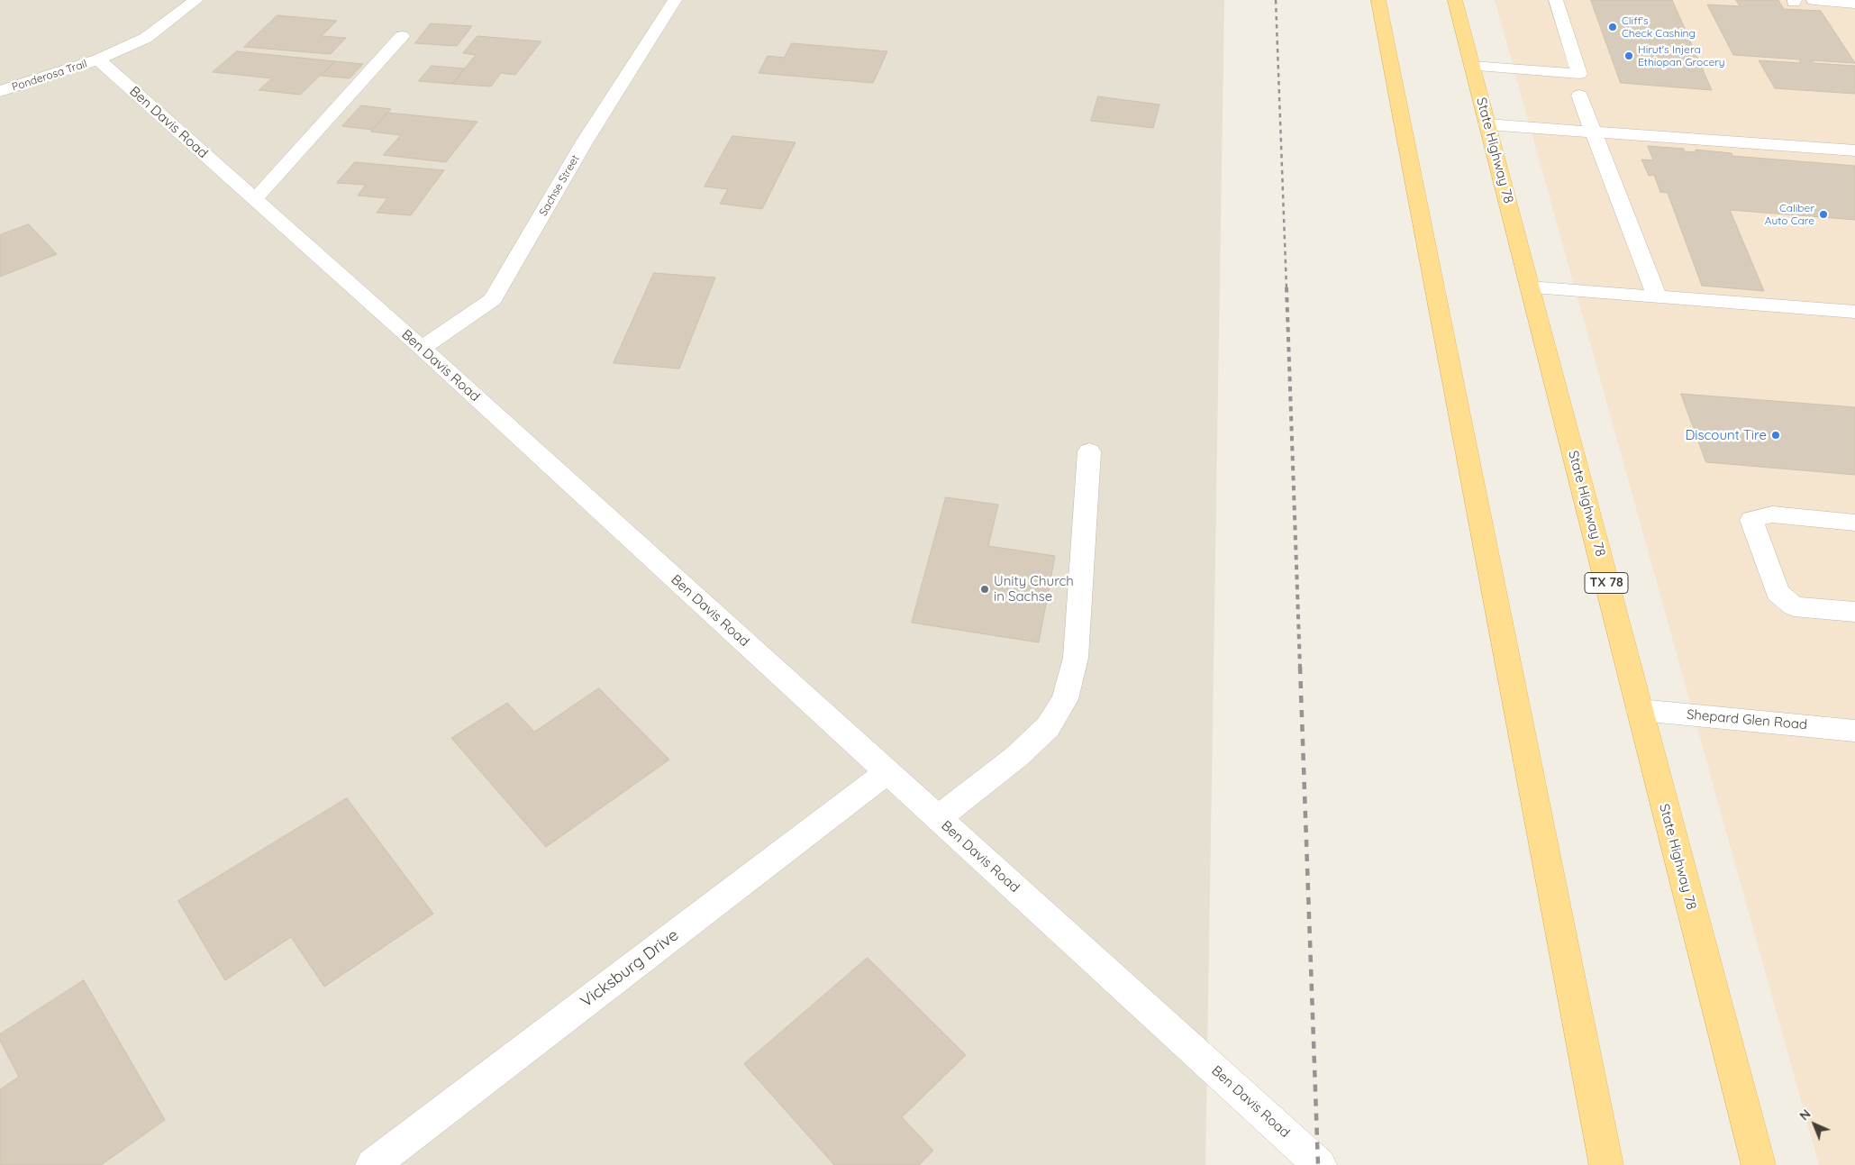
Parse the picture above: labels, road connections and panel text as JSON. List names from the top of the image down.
{
  "streets": {
    "main road": ["State Highway 78", "TX 78"],
    "street": [
      "Ponderosa Trail",
      "Ben Davis Road",
      "Sachse Street",
      "Shepard Glen Road",
      "Vicksburg Drive"
    ]
  },
  "crossings": [
    ["Ponderosa Trail", "Ben Davis Road"],
    ["Ben Davis Road", "Sachse Street"],
    ["Ben Davis Road", "Vicksburg Drive"],
    ["State Highway 78", "Shepard Glen Road"]
  ],
  "places": [
    "Cliff's Check Cashing",
    "Hirut's Injera Ethiopan Grocery",
    "Caliber Auto Care",
    "Discount Tire",
    "Unity Church in Sachse"
  ],
  "north": "top left"
}
